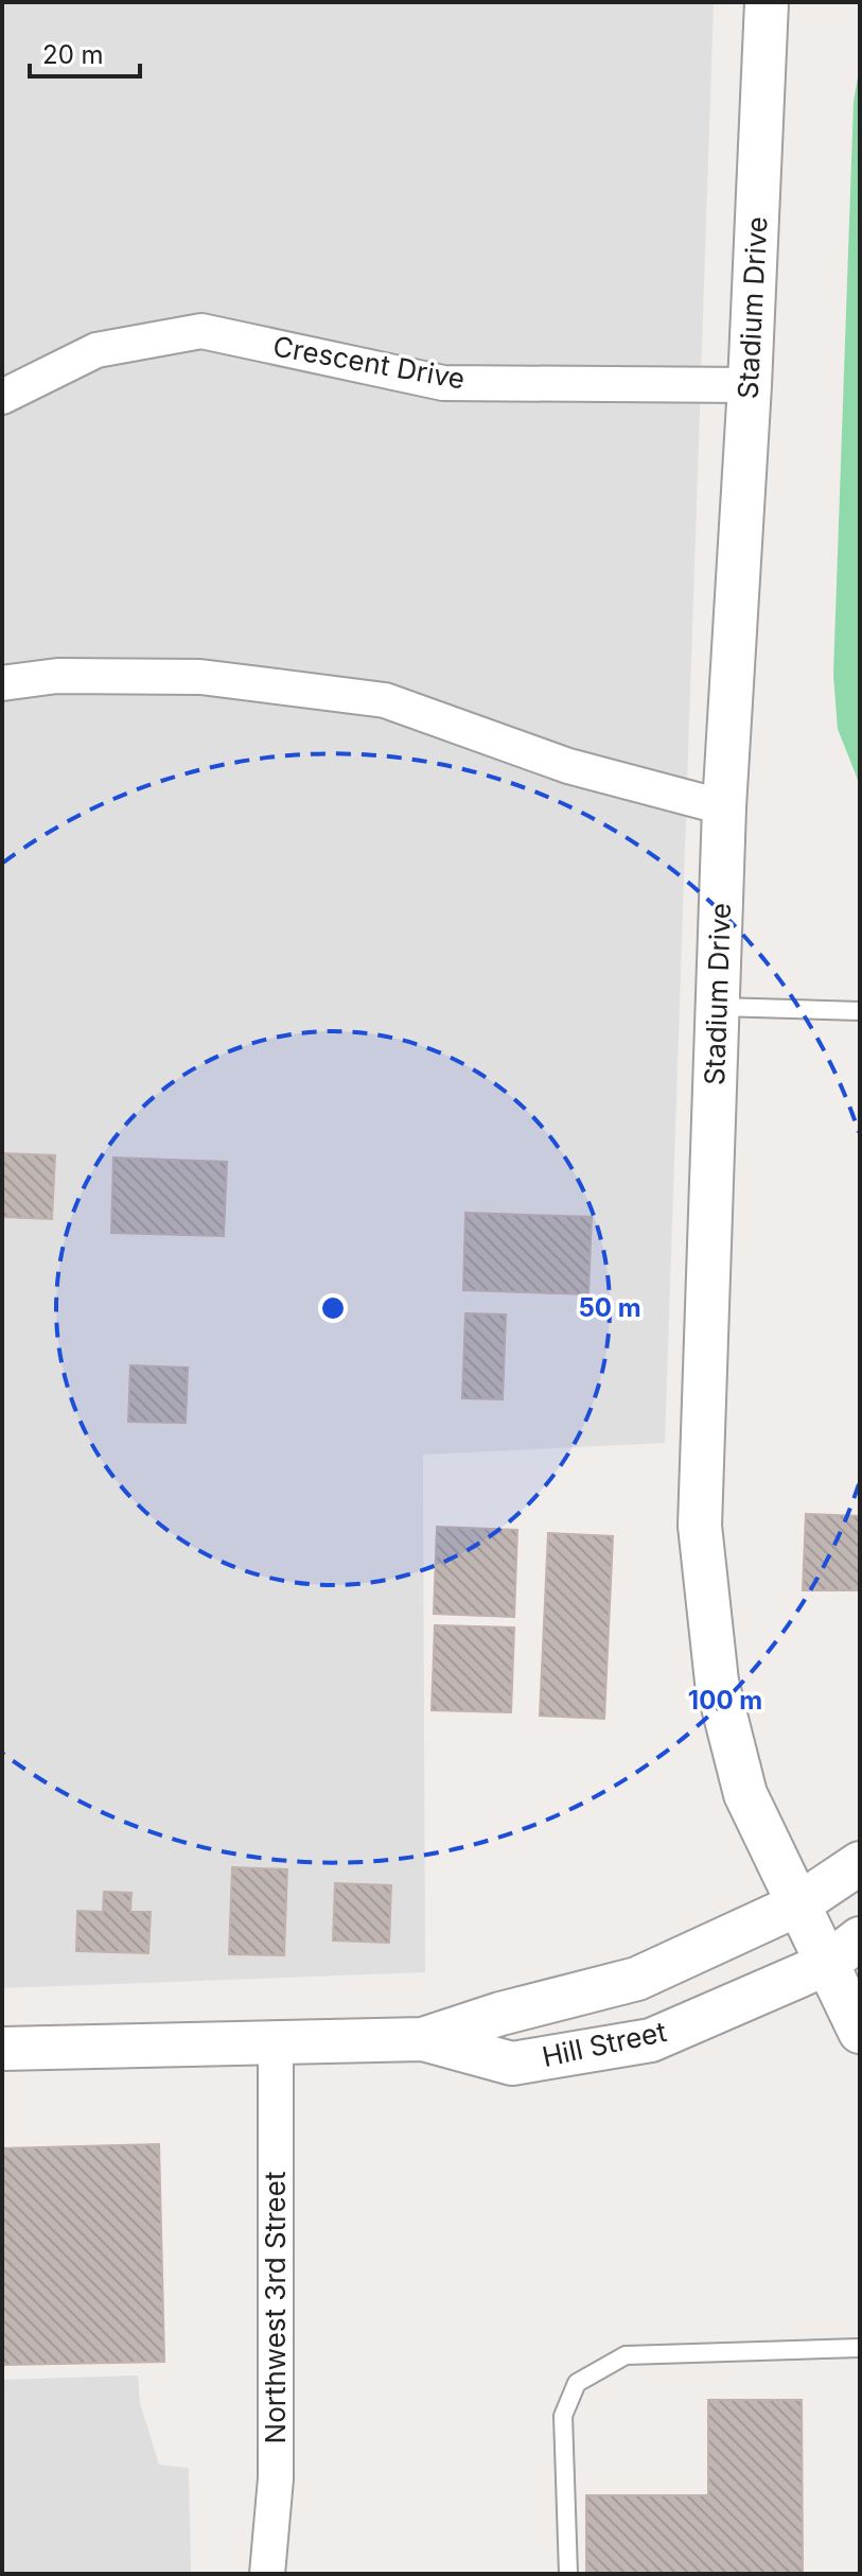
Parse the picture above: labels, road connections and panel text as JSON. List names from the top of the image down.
{
  "streets": {
    "street": [
      "Stadium Drive",
      "Crescent Drive",
      "Hill Street",
      "Northwest 3rd Street"
    ]
  },
  "crossings": [
    ["Stadium Drive", "Crescent Drive"],
    ["Stadium Drive", "Hill Street"],
    ["Hill Street", "Northwest 3rd Street"]
  ],
  "scale_bar": "20 m",
  "rings": ["50 m", "100 m"]
}
